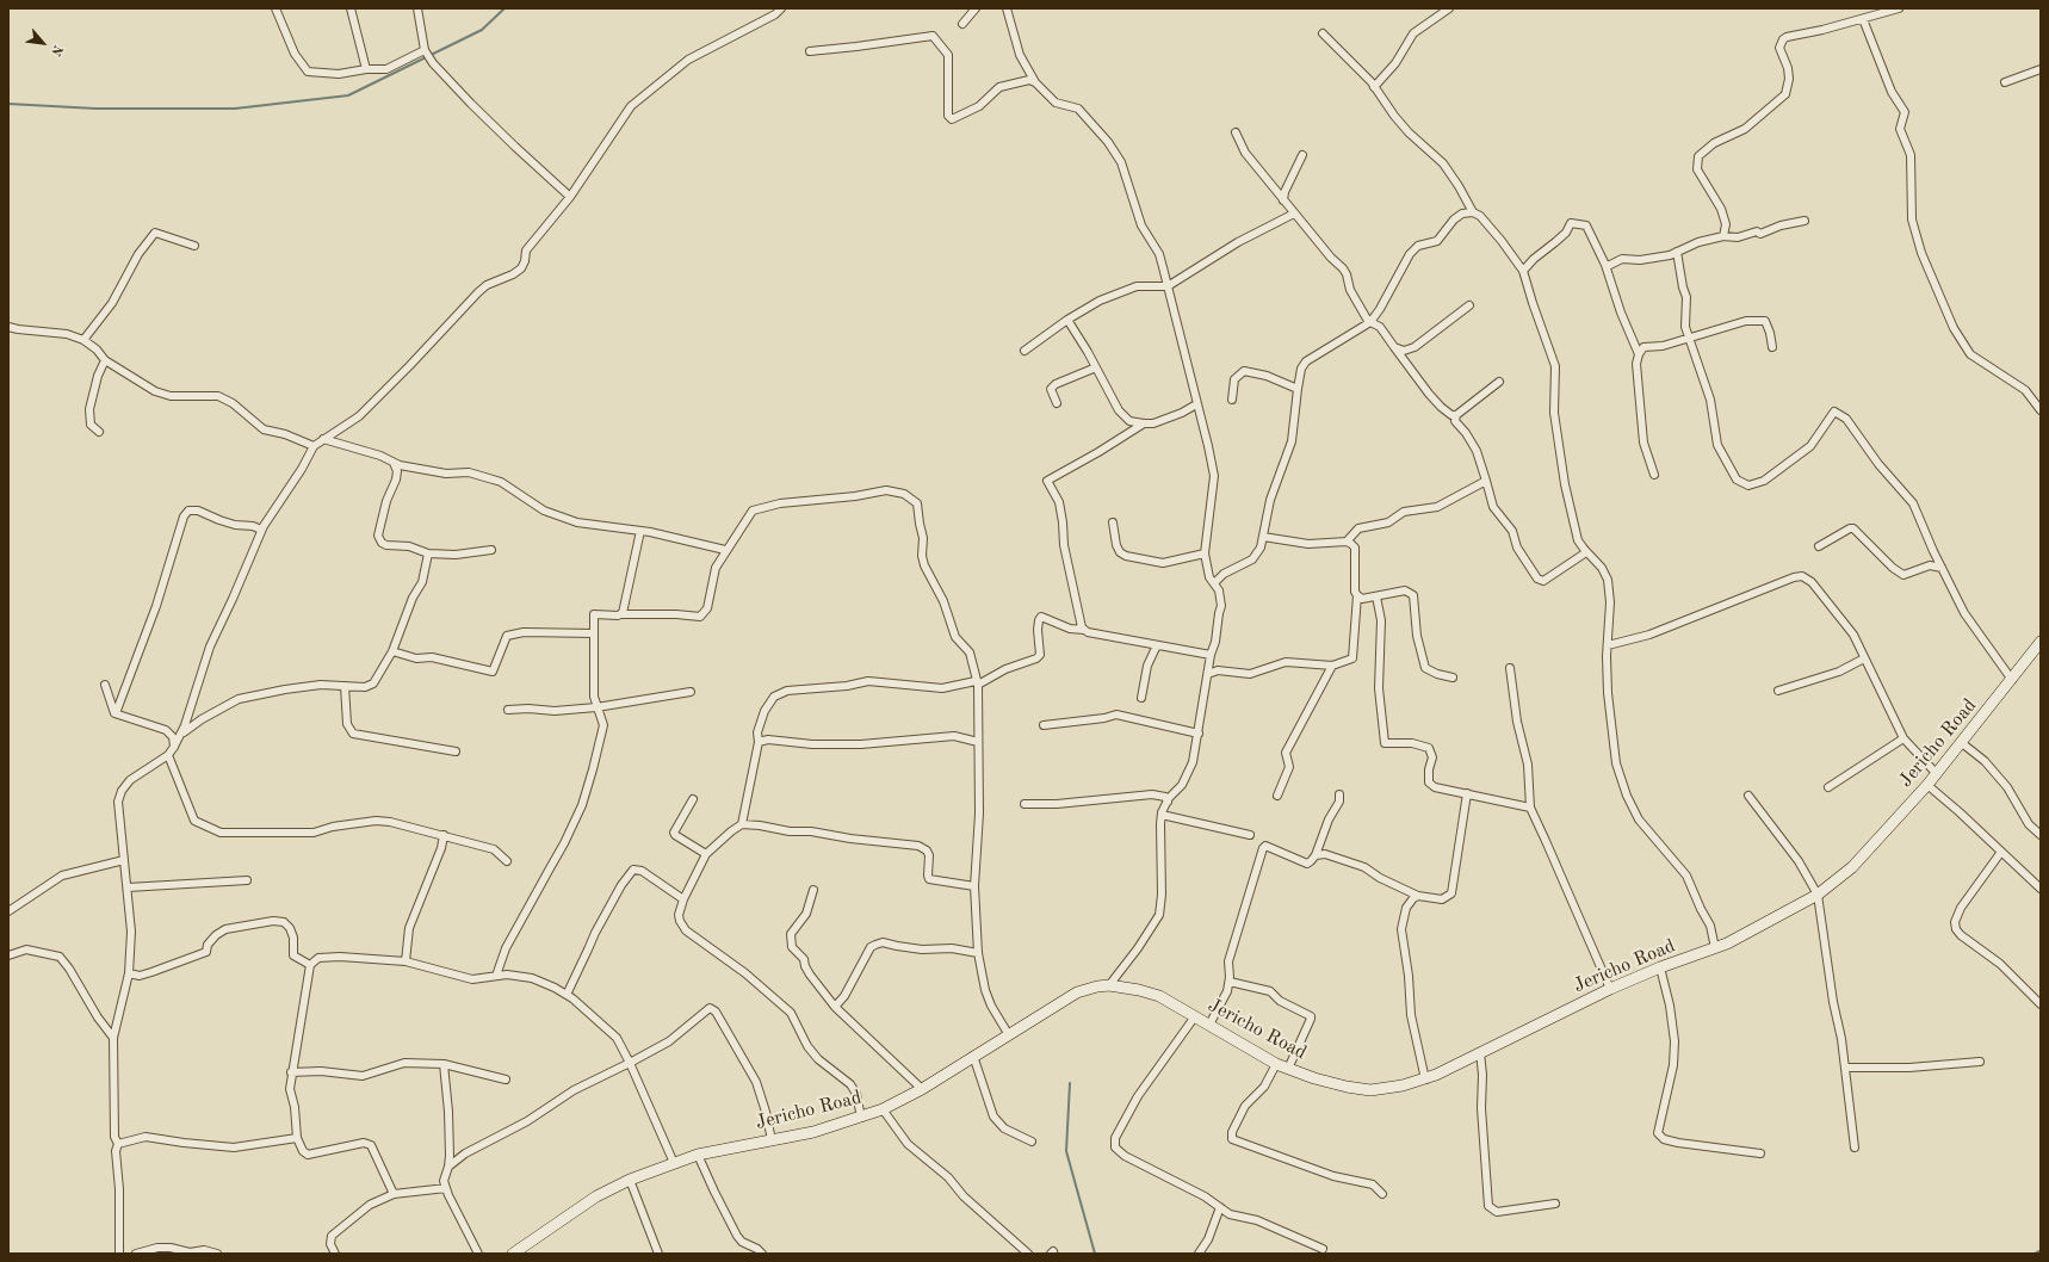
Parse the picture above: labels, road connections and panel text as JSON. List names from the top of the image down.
{
  "streets": {
    "street": ["Jericho Road"]
  },
  "north": "bottom right"
}
